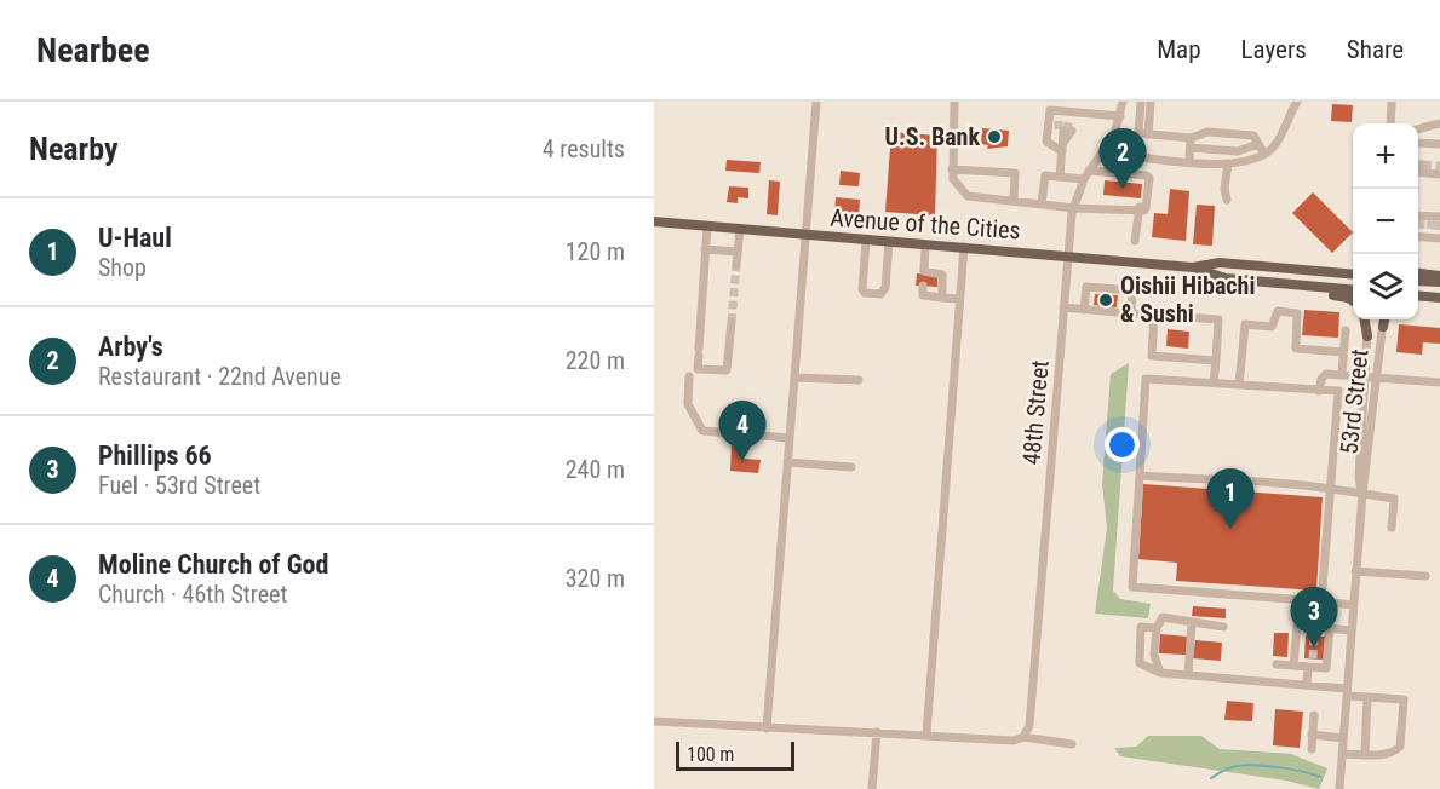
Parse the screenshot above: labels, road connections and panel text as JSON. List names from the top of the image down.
{
  "streets": {
    "main road": ["Avenue of the Cities"],
    "street": ["53rd Street", "48th Street"]
  },
  "crossings": [
    ["Avenue of the Cities", "48th Street"]
  ],
  "places": ["U.S. Bank", "Oishii Hibachi & Sushi"],
  "scale_bar": "100 m",
  "page": {
    "header": "Nearbee",
    "nav": ["Map", "Layers", "Share"],
    "heading": ["Nearby", "4 results"],
    "map_buttons": ["+", "−"],
    "pins": [
      "2",
      "4",
      "1",
      "3"
    ],
    "list": [
      {
        "mark": "1",
        "name": "U-Haul",
        "note": "Shop",
        "value": "120 m"
      },
      {
        "mark": "2",
        "name": "Arby's",
        "note": "Restaurant · 22nd Avenue",
        "value": "220 m"
      },
      {
        "mark": "3",
        "name": "Phillips 66",
        "note": "Fuel · 53rd Street",
        "value": "240 m"
      },
      {
        "mark": "4",
        "name": "Moline Church of God",
        "note": "Church · 46th Street",
        "value": "320 m"
      }
    ],
    "scale": "100 m"
  }
}
